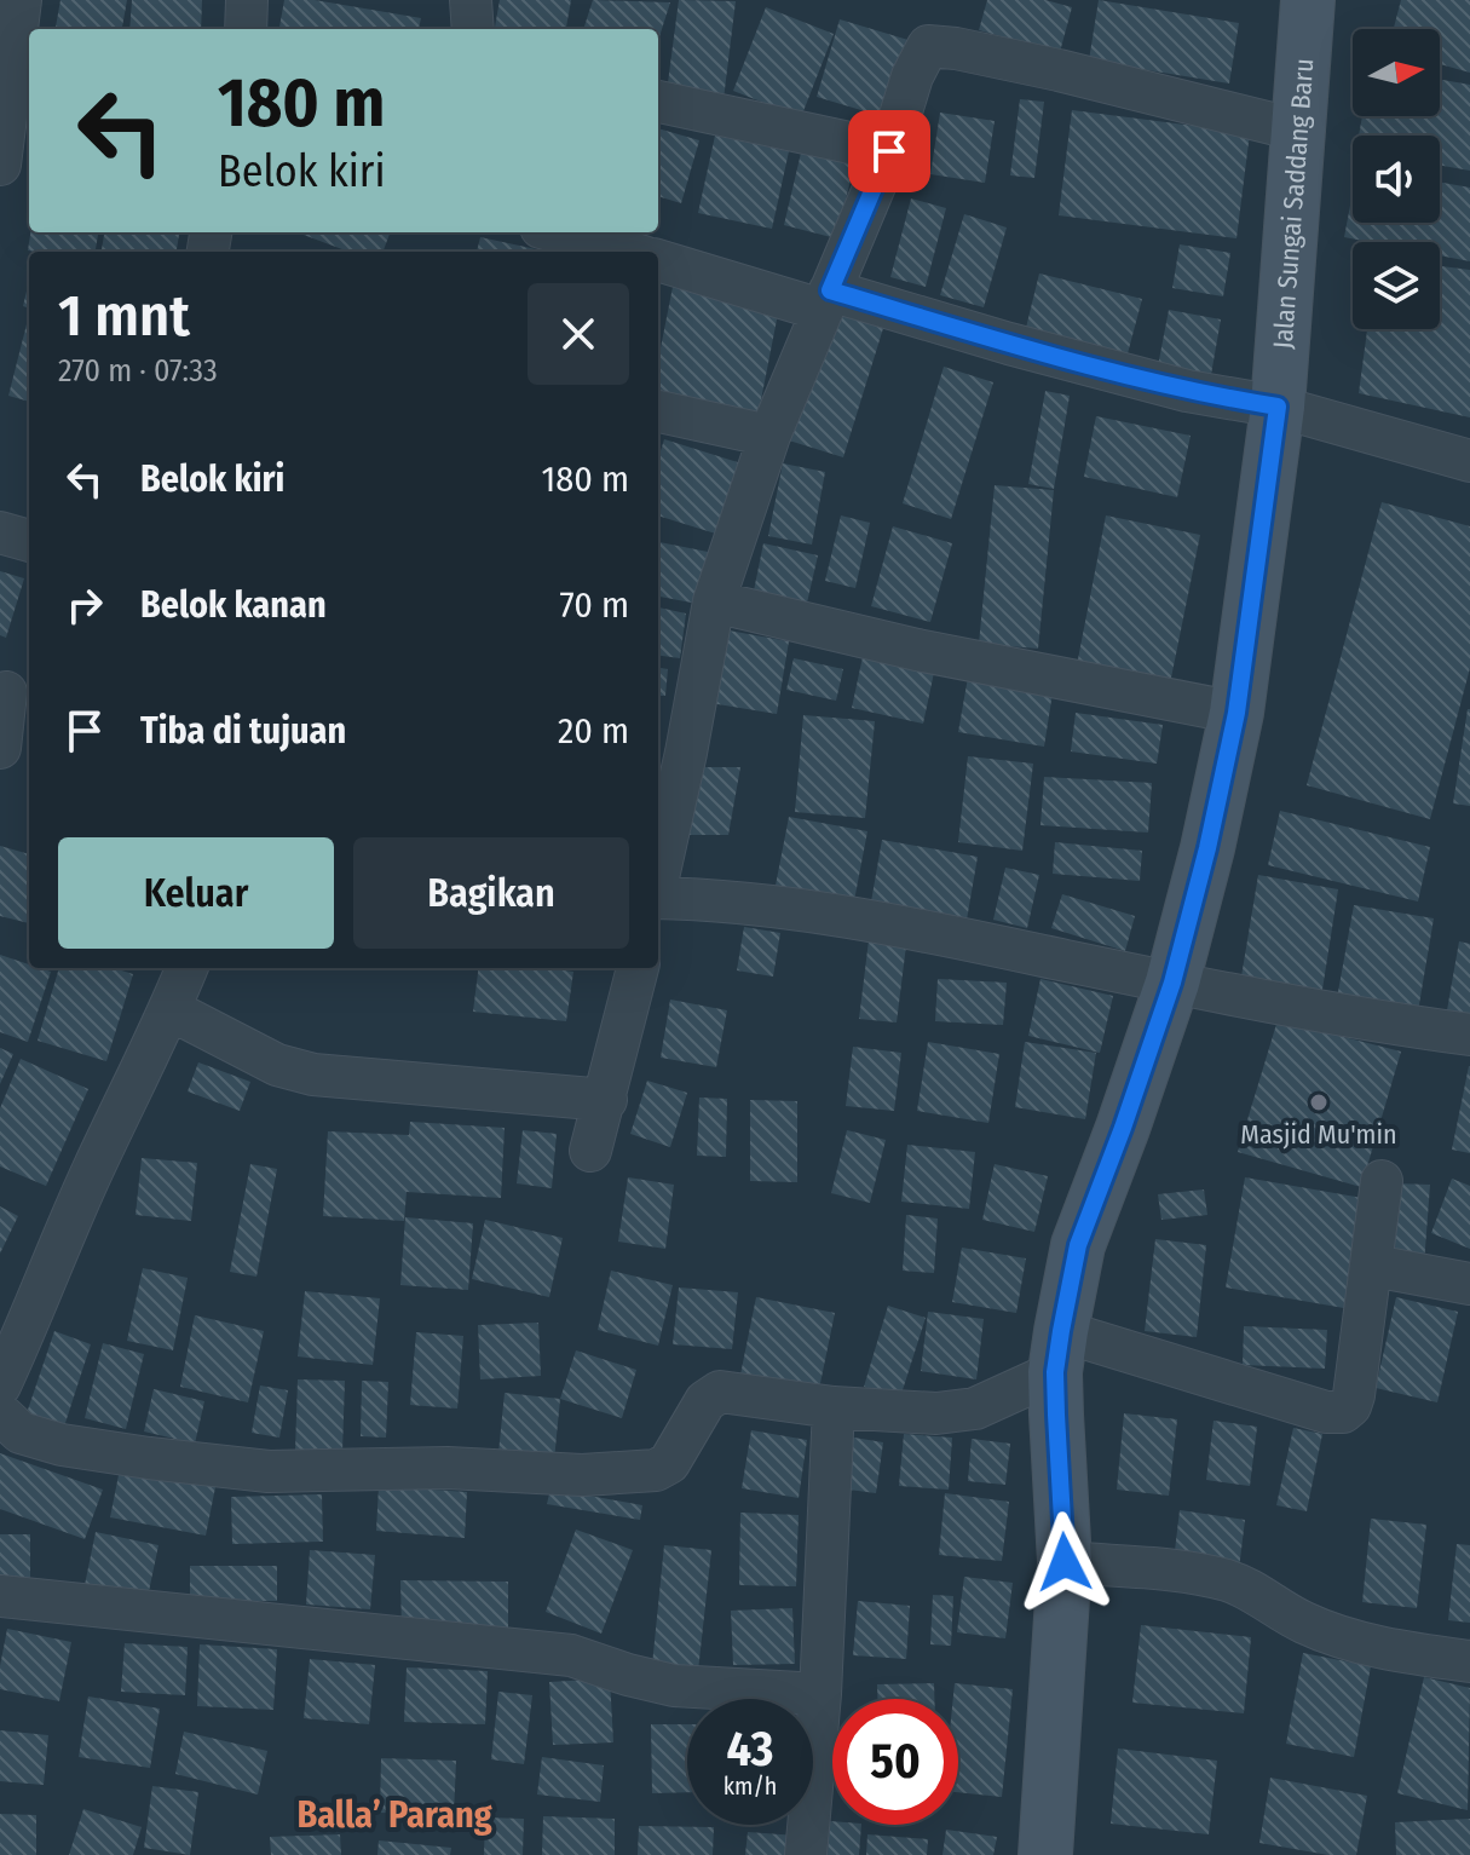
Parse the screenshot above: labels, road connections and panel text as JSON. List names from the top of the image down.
{
  "streets": {
    "main road": ["Jalan Sungai Saddang Baru"]
  },
  "districts": ["Ballaʼ Parang"],
  "places": ["Masjid Mu'min"],
  "north": "right",
  "page": {
    "turn": ["180 m", "Belok kiri"],
    "heading": ["1 mnt", "270 m · 07:33"],
    "list": [
      {
        "name": "Belok kiri",
        "value": "180 m"
      },
      {
        "name": "Belok kanan",
        "value": "70 m"
      },
      {
        "name": "Tiba di tujuan",
        "value": "20 m"
      }
    ],
    "buttons": ["Keluar", "Bagikan"],
    "speed": "43 km/h",
    "limit": "50"
  }
}
